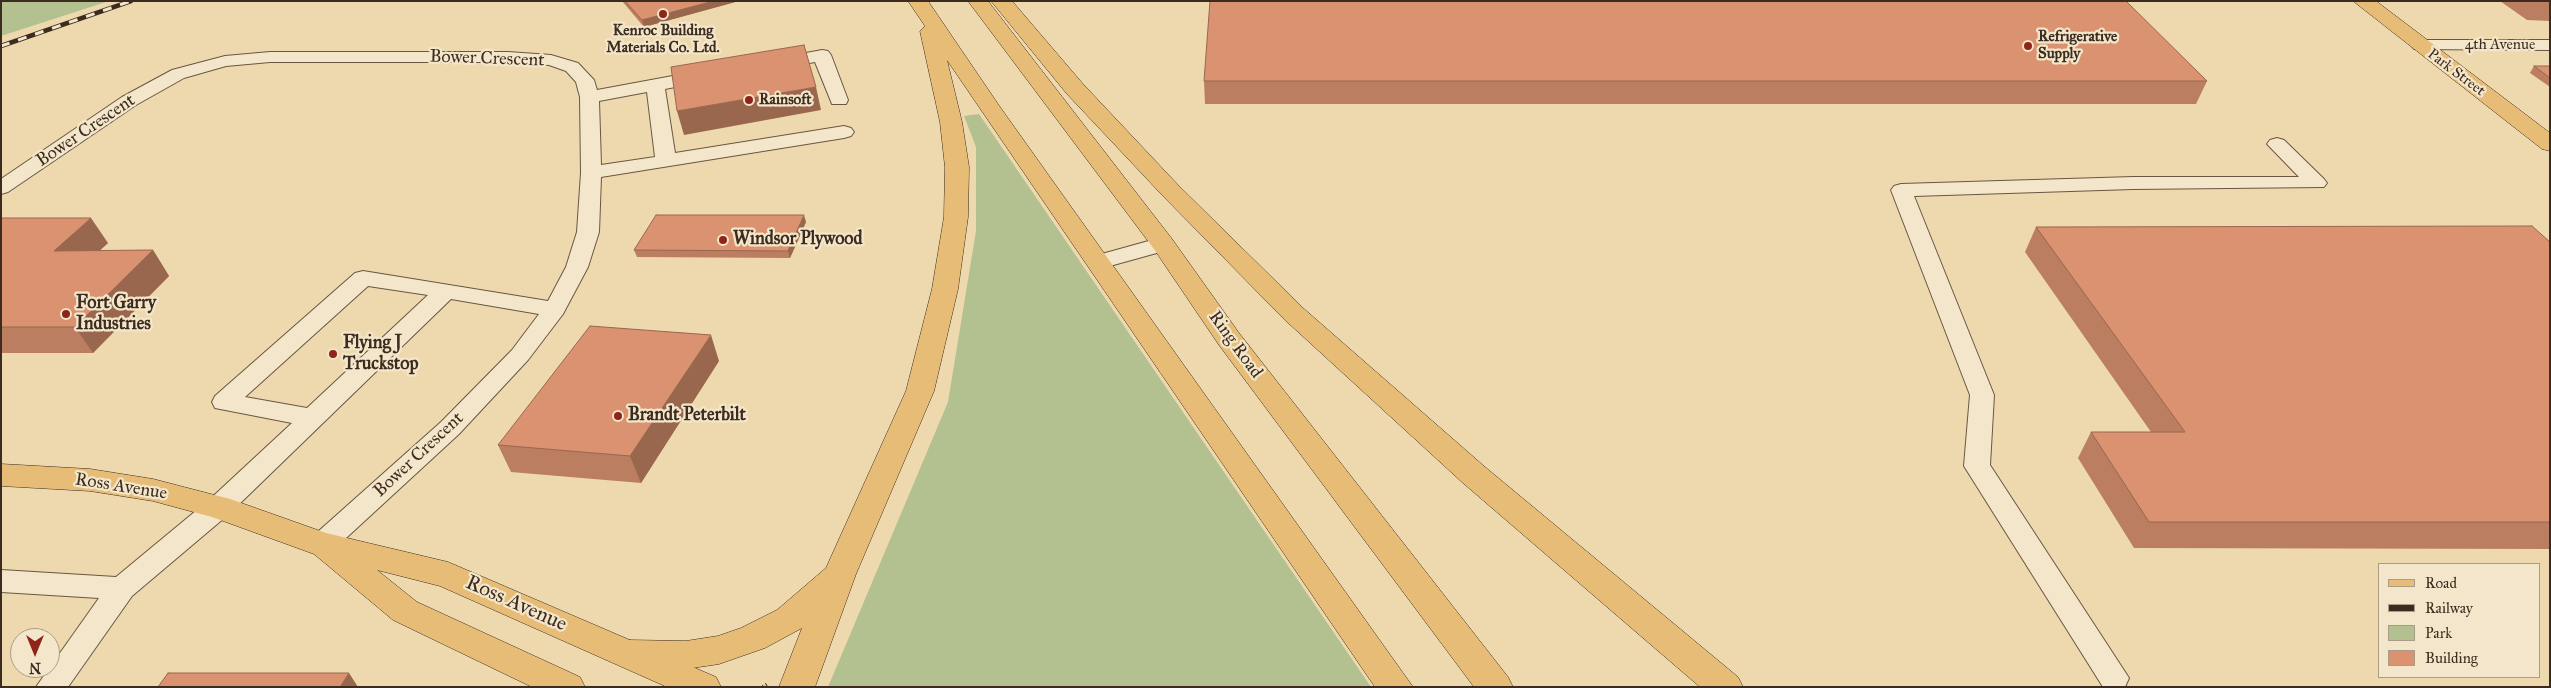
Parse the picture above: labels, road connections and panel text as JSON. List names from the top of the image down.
{
  "streets": {
    "main road": ["Park Street", "Ring Road", "Ross Avenue"],
    "street": ["4th Avenue", "Bower Crescent"]
  },
  "crossings": [
    ["4th Avenue", "Park Street"],
    ["Bower Crescent", "Ross Avenue"]
  ],
  "places": [
    "Kenroc Building Materials Co. Ltd.",
    "Refrigerative Supply",
    "Rainsoft",
    "Windsor Plywood",
    "Fort Garry Industries",
    "Flying J Truckstop",
    "Brandt Peterbilt"
  ],
  "legend": [
    "Road",
    "Railway",
    "Park",
    "Building"
  ],
  "north": "bottom"
}
